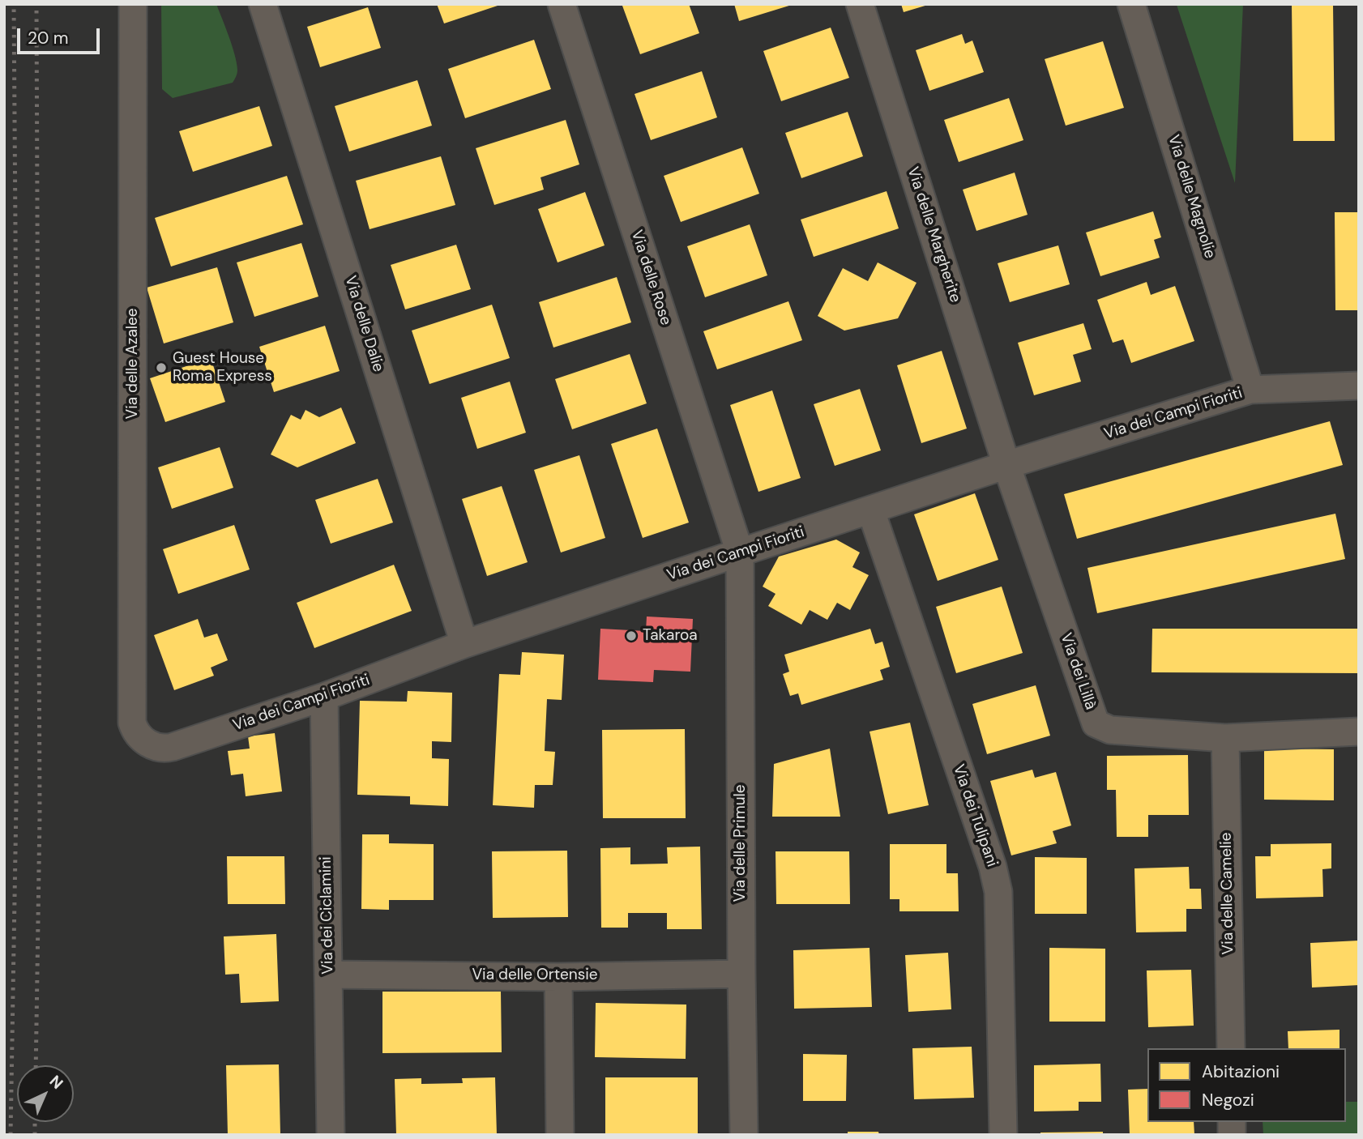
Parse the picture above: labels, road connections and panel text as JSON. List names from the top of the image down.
{
  "streets": {
    "street": [
      "Via delle Magnolie",
      "Via delle Margherite",
      "Via delle Rose",
      "Via delle Dalie",
      "Via delle Azalee",
      "Via dei Campi Fioriti",
      "Via dei Lillà",
      "Via dei Tulipani",
      "Via delle Primule",
      "Via delle Camelie",
      "Via dei Ciclamini",
      "Via delle Ortensie"
    ]
  },
  "crossings": [
    ["Via delle Magnolie", "Via dei Campi Fioriti"],
    ["Via delle Margherite", "Via dei Campi Fioriti"],
    ["Via delle Margherite", "Via dei Lillà"],
    ["Via delle Rose", "Via dei Campi Fioriti"],
    ["Via delle Rose", "Via delle Primule"],
    ["Via delle Dalie", "Via dei Campi Fioriti"],
    ["Via delle Azalee", "Via dei Campi Fioriti"],
    ["Via dei Campi Fioriti", "Via dei Lillà"],
    ["Via dei Campi Fioriti", "Via dei Tulipani"],
    ["Via dei Campi Fioriti", "Via delle Primule"],
    ["Via dei Campi Fioriti", "Via dei Ciclamini"],
    ["Via dei Lillà", "Via delle Camelie"],
    ["Via delle Primule", "Via delle Ortensie"],
    ["Via dei Ciclamini", "Via delle Ortensie"]
  ],
  "places": ["Guest House Roma Express", "Takaroa"],
  "legend": ["Abitazioni", "Negozi"],
  "scale_bar": "20 m",
  "north": "top right"
}
